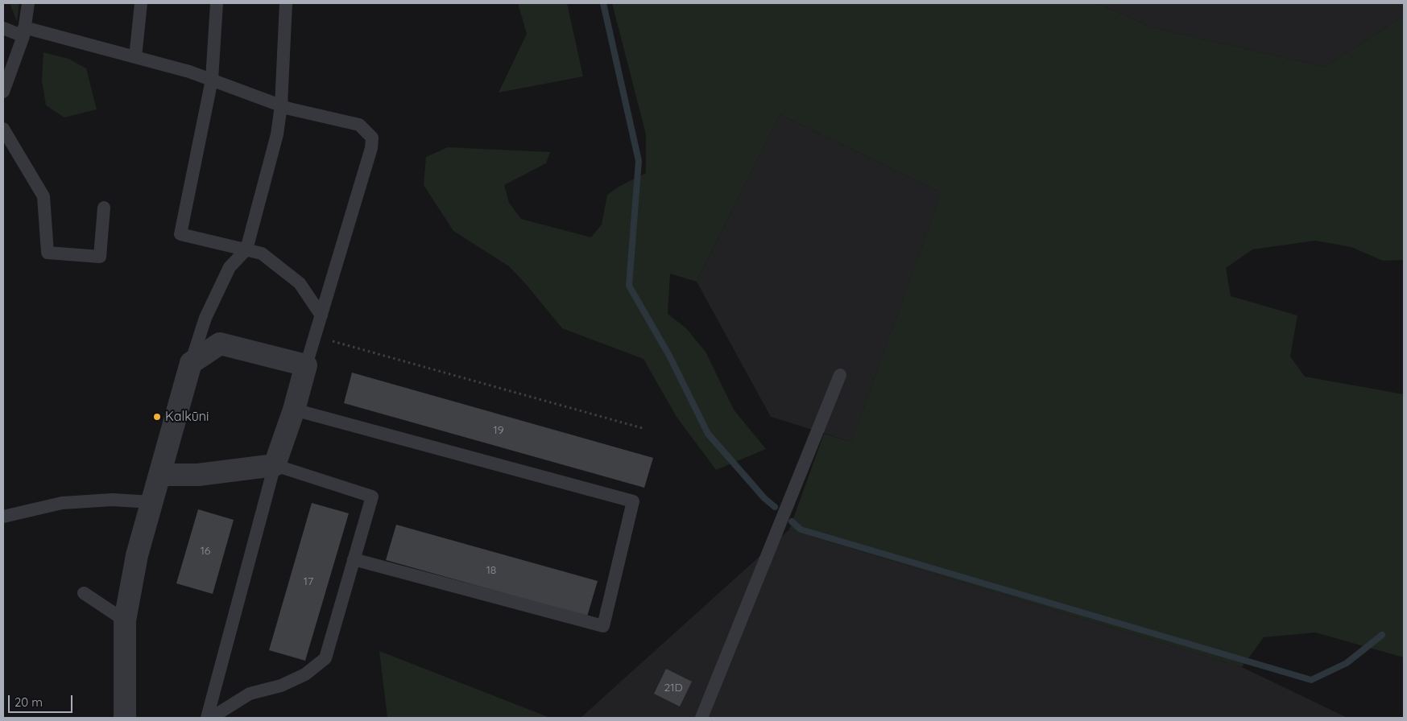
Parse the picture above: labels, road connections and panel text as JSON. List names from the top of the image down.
{
  "places": ["Kalkūni"],
  "house_numbers": [
    "19",
    "16",
    "18",
    "17",
    "21D"
  ],
  "scale_bar": "20 m"
}
